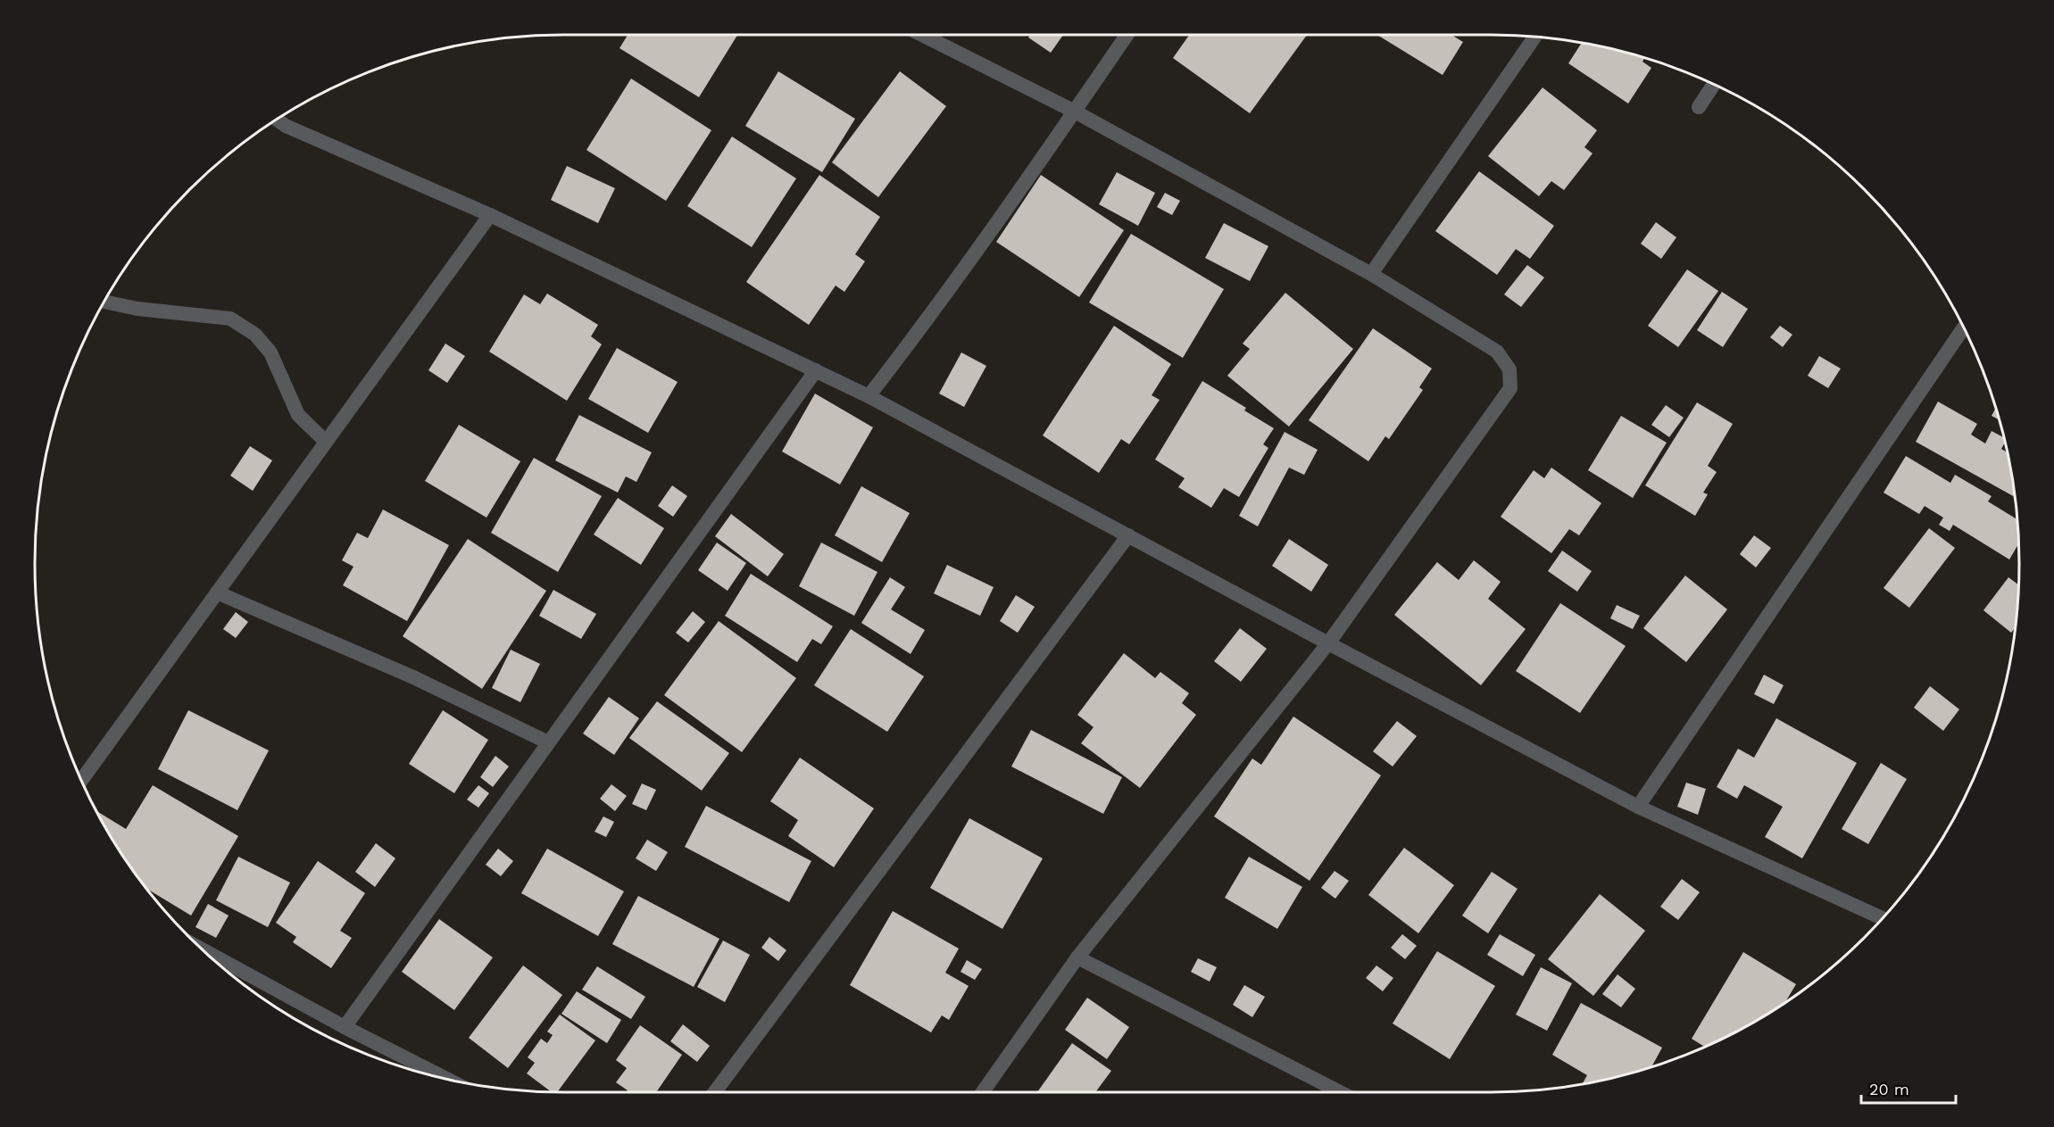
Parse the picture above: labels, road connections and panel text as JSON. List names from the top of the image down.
{
  "scale_bar": "20 m"
}
